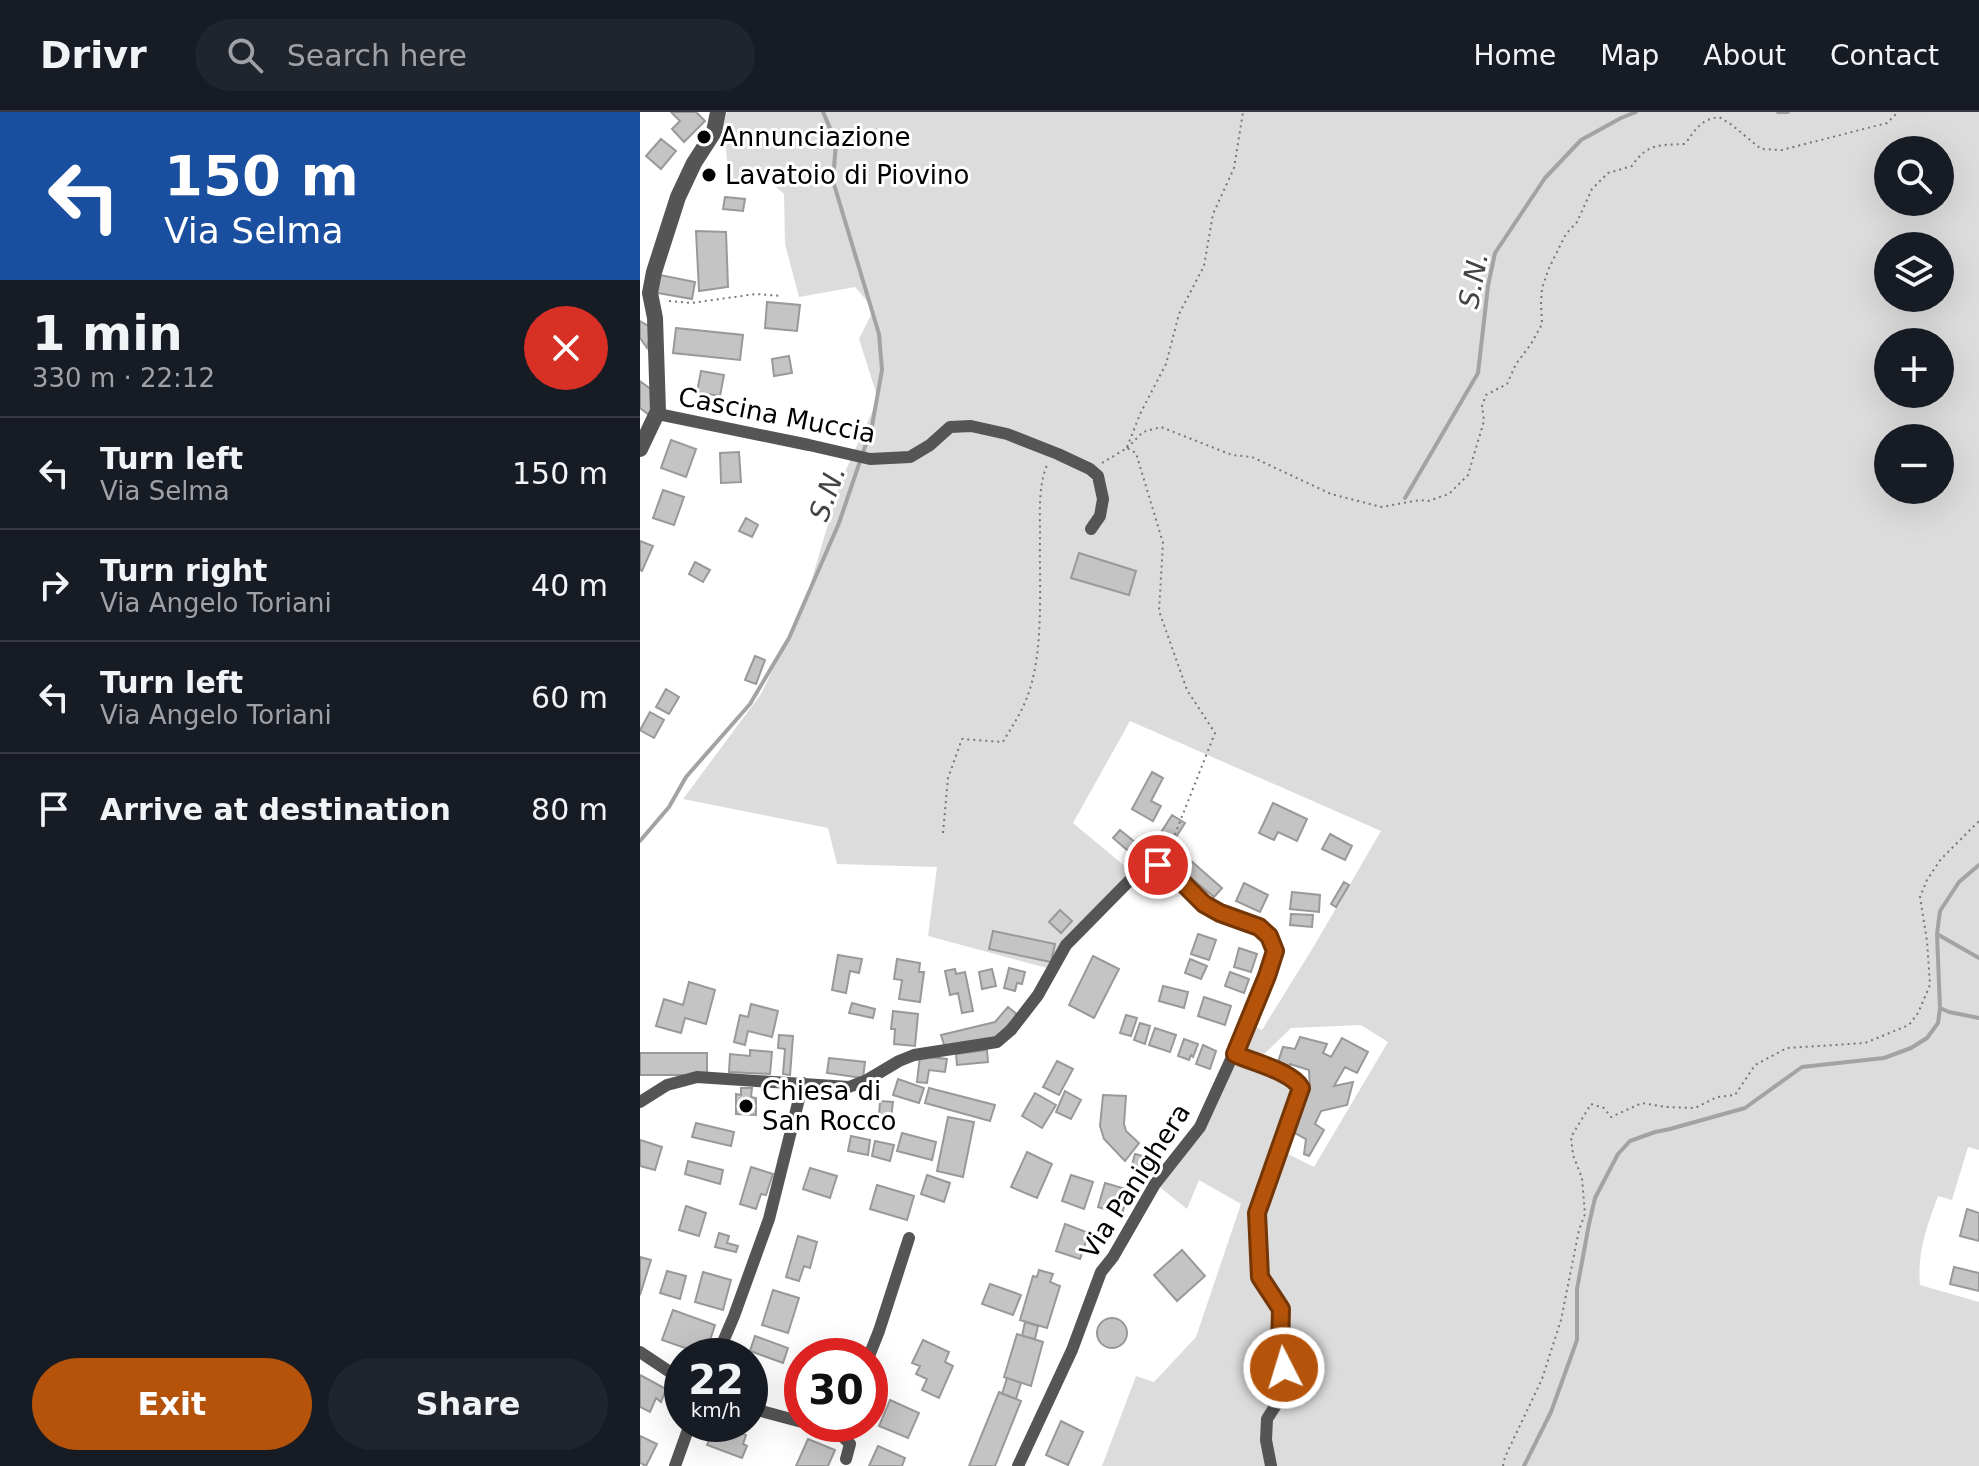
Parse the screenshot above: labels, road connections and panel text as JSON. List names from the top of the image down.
{
  "streets": {
    "street": ["Cascina Muccia", "Via Panighera"]
  },
  "water": ["S.N."],
  "places": ["Annunciazione", "Lavatoio di Piovino", "Chiesa di San Rocco"],
  "page": {
    "header": "Drivr",
    "search": "Search here",
    "nav": [
      "Home",
      "Map",
      "About",
      "Contact"
    ],
    "turn": ["150 m", "Via Selma"],
    "map_buttons": ["+", "−"],
    "heading": ["1 min", "330 m · 22:12"],
    "list": [
      {
        "name": "Turn left",
        "note": "Via Selma",
        "value": "150 m"
      },
      {
        "name": "Turn right",
        "note": "Via Angelo Toriani",
        "value": "40 m"
      },
      {
        "name": "Turn left",
        "note": "Via Angelo Toriani",
        "value": "60 m"
      },
      {
        "name": "Arrive at destination",
        "value": "80 m"
      }
    ],
    "speed": "22 km/h",
    "limit": "30",
    "buttons": ["Exit", "Share"]
  }
}
